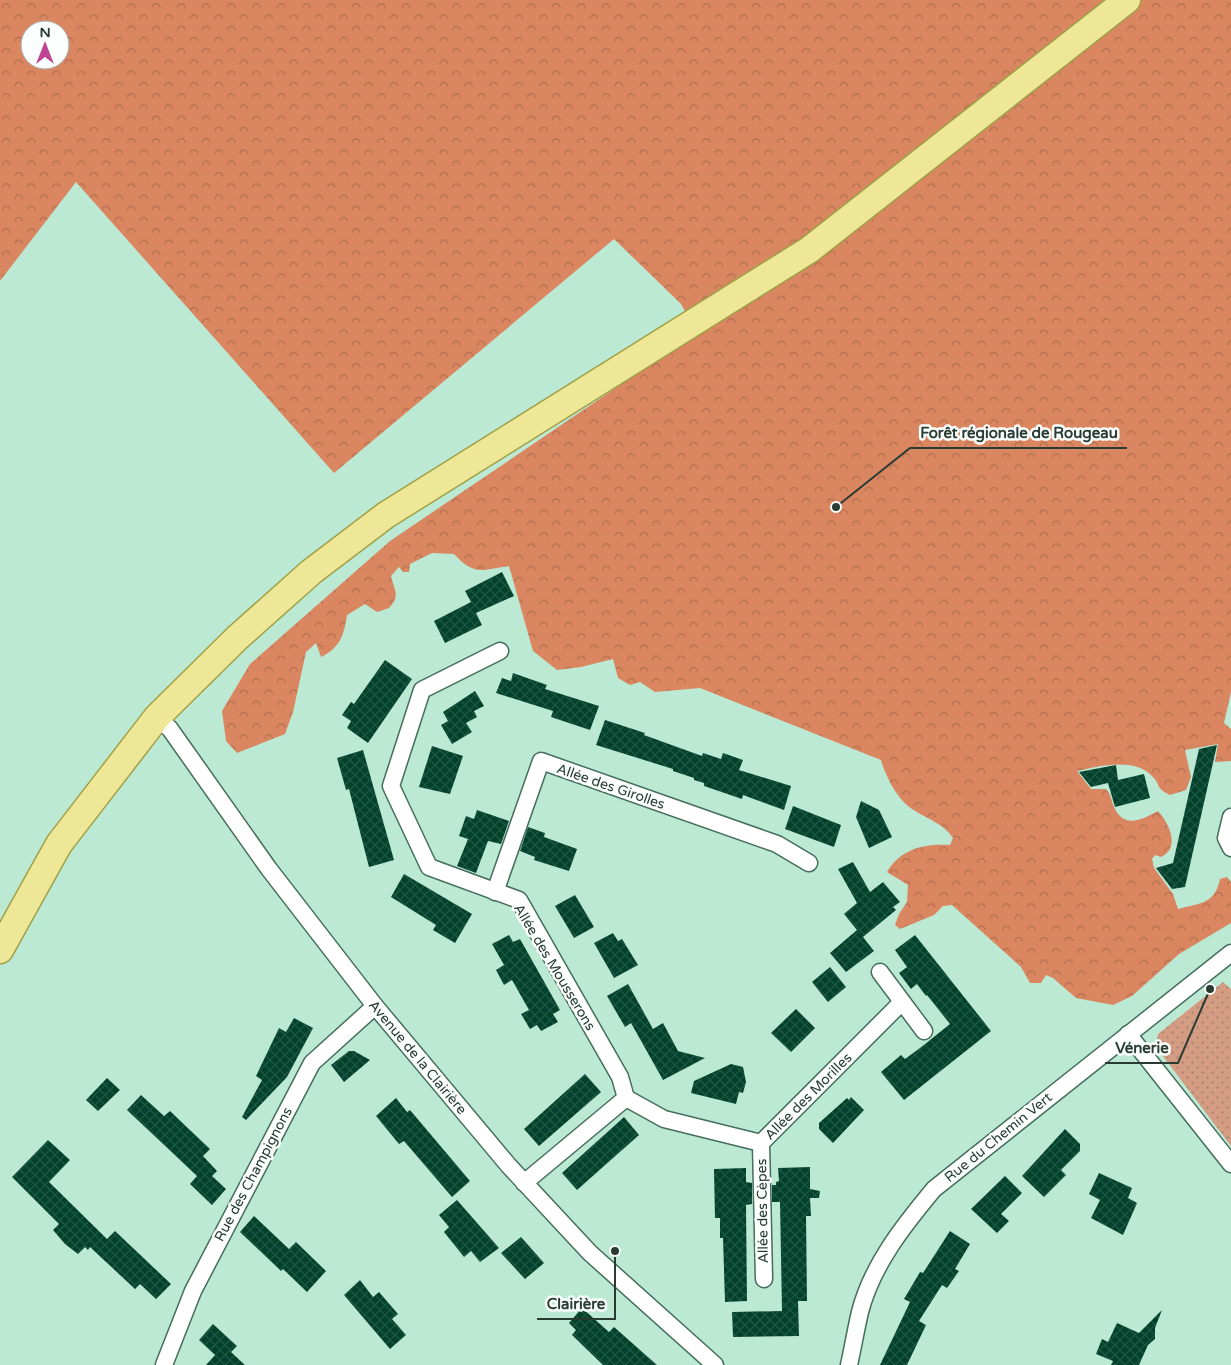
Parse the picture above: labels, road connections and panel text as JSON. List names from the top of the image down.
{
  "streets": {
    "street": [
      "Allée des Girolles",
      "Allée des Mousserons",
      "Avenue de la Clairière",
      "Allée des Morilles",
      "Rue du Chemin Vert",
      "Rue des Champignons",
      "Allée des Cèpes"
    ]
  },
  "crossings": [
    ["Allée des Girolles", "Allée des Mousserons"],
    ["Allée des Mousserons", "Allée des Morilles"],
    ["Avenue de la Clairière", "Rue des Champignons"],
    ["Allée des Morilles", "Allée des Cèpes"]
  ],
  "places": ["Forêt régionale de Rougeau", "Vénerie", "Clairière"],
  "north": "top"
}
